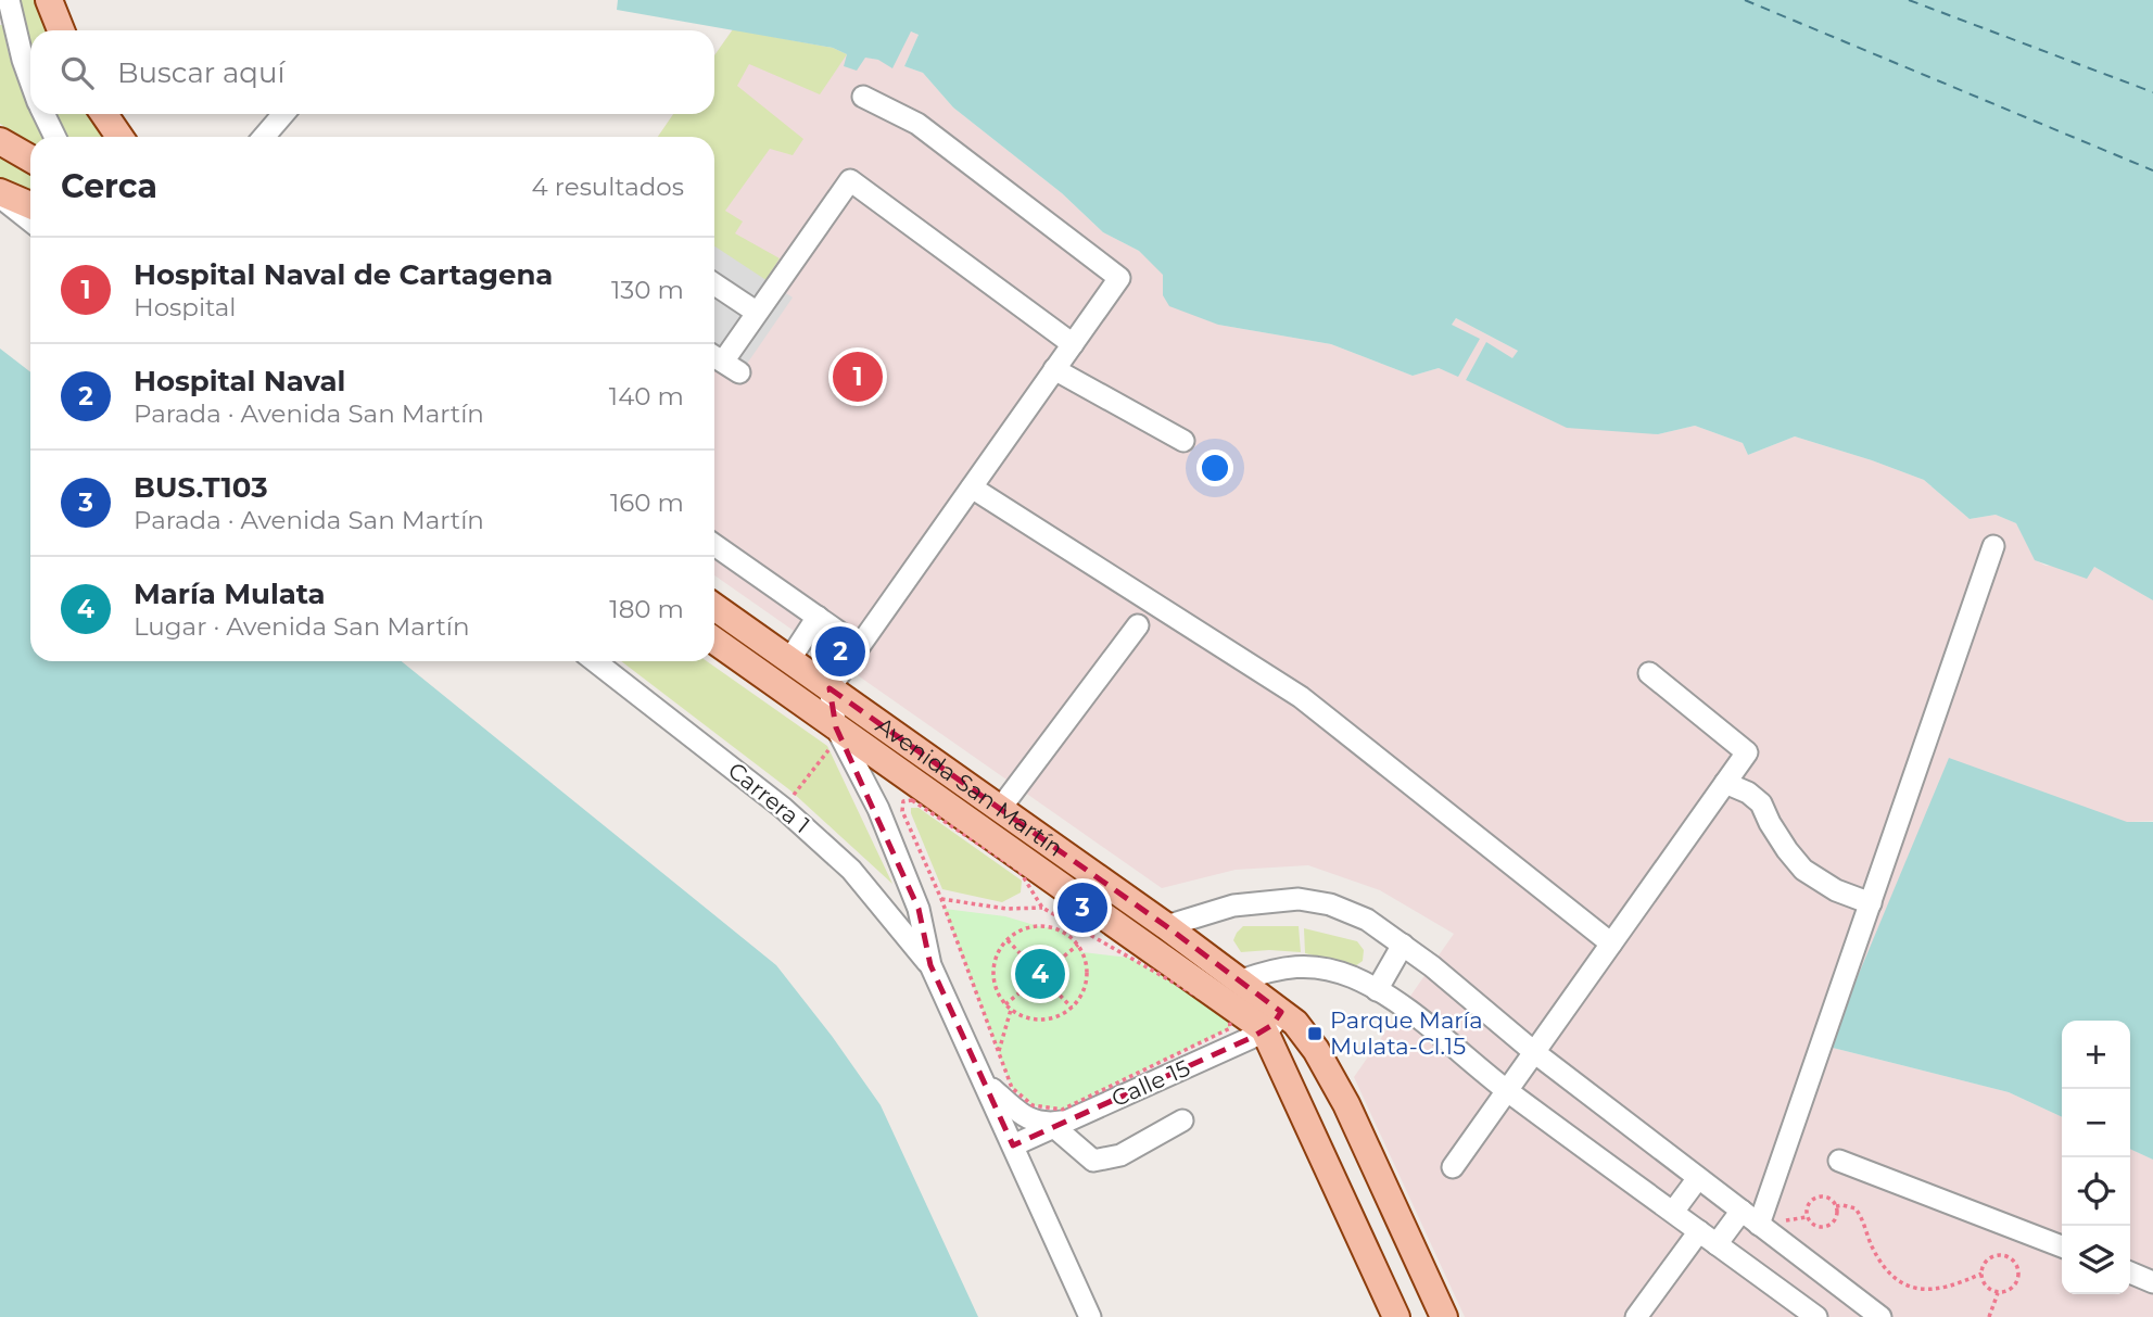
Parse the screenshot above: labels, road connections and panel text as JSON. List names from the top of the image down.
{
  "streets": {
    "main road": ["Avenida San Martín"],
    "street": ["Carrera 1", "Calle 15"]
  },
  "crossings": [
    ["Avenida San Martín", "Carrera 1"],
    ["Avenida San Martín", "Calle 15"],
    ["Carrera 1", "Calle 15"]
  ],
  "places": {
    "transit": ["Parque María Mulata-Cl.15"]
  },
  "page": {
    "search": "Buscar aquí",
    "heading": ["Cerca", "4 resultados"],
    "list": [
      {
        "mark": "1",
        "name": "Hospital Naval de Cartagena",
        "note": "Hospital",
        "value": "130 m"
      },
      {
        "mark": "2",
        "name": "Hospital Naval",
        "note": "Parada · Avenida San Martín",
        "value": "140 m"
      },
      {
        "mark": "3",
        "name": "BUS.T103",
        "note": "Parada · Avenida San Martín",
        "value": "160 m"
      },
      {
        "mark": "4",
        "name": "María Mulata",
        "note": "Lugar · Avenida San Martín",
        "value": "180 m"
      }
    ],
    "pins": [
      "1",
      "2",
      "3",
      "4"
    ],
    "map_buttons": ["+", "−"]
  }
}
